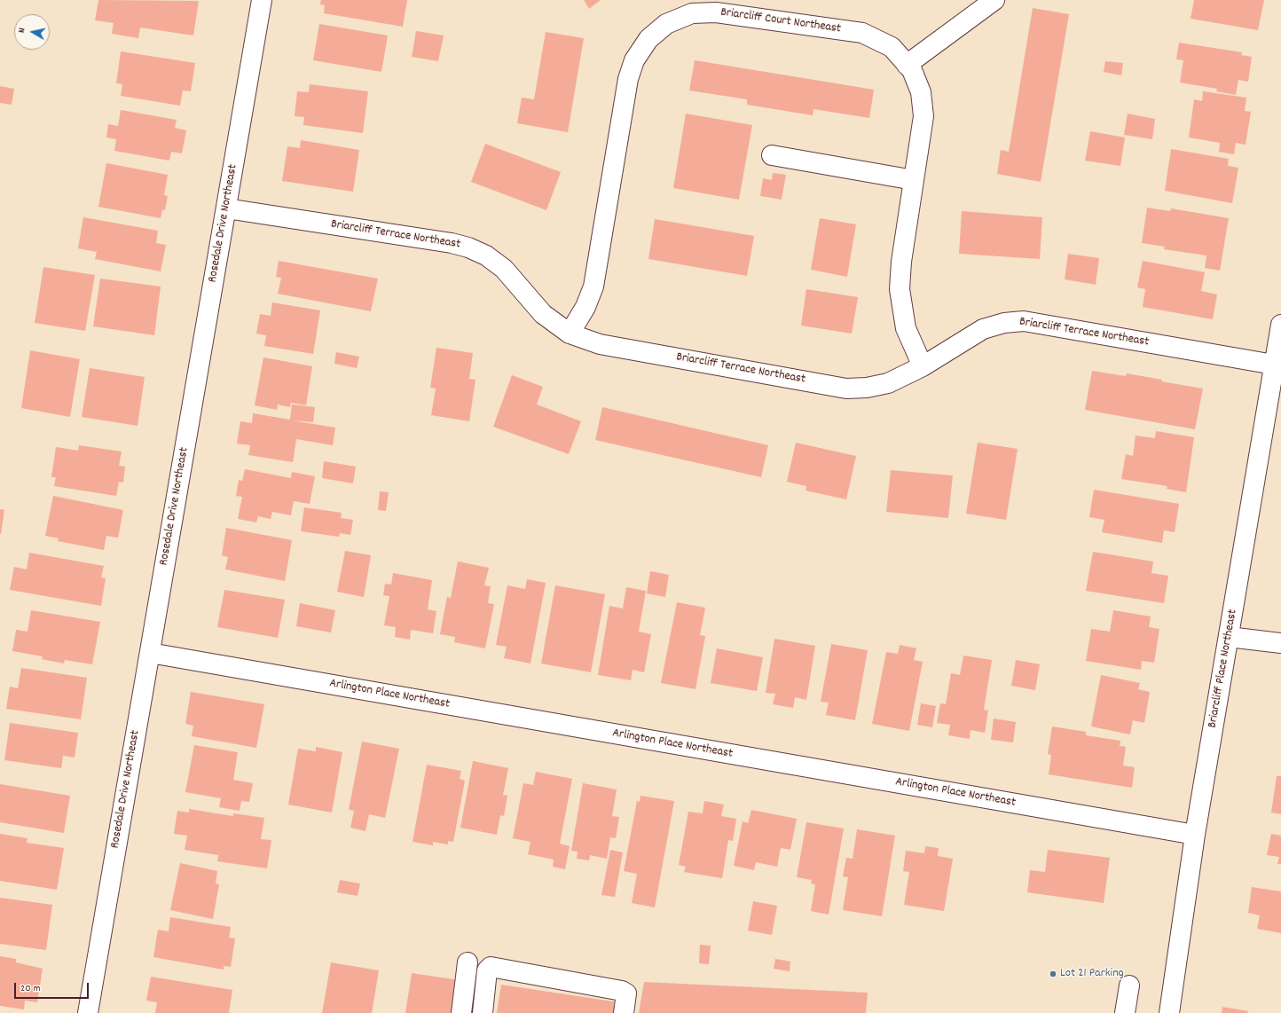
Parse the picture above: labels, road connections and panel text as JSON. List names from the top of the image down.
{
  "streets": {
    "street": [
      "Briarcliff Court Northeast",
      "Rosedale Drive Northeast",
      "Briarcliff Terrace Northeast",
      "Briarcliff Place Northeast",
      "Arlington Place Northeast"
    ]
  },
  "crossings": [
    ["Briarcliff Court Northeast", "Briarcliff Terrace Northeast"],
    ["Rosedale Drive Northeast", "Briarcliff Terrace Northeast"],
    ["Rosedale Drive Northeast", "Arlington Place Northeast"],
    ["Briarcliff Terrace Northeast", "Briarcliff Place Northeast"],
    ["Briarcliff Place Northeast", "Arlington Place Northeast"]
  ],
  "places": ["Lot 21 Parking"],
  "scale_bar": "20 m",
  "north": "left"
}
